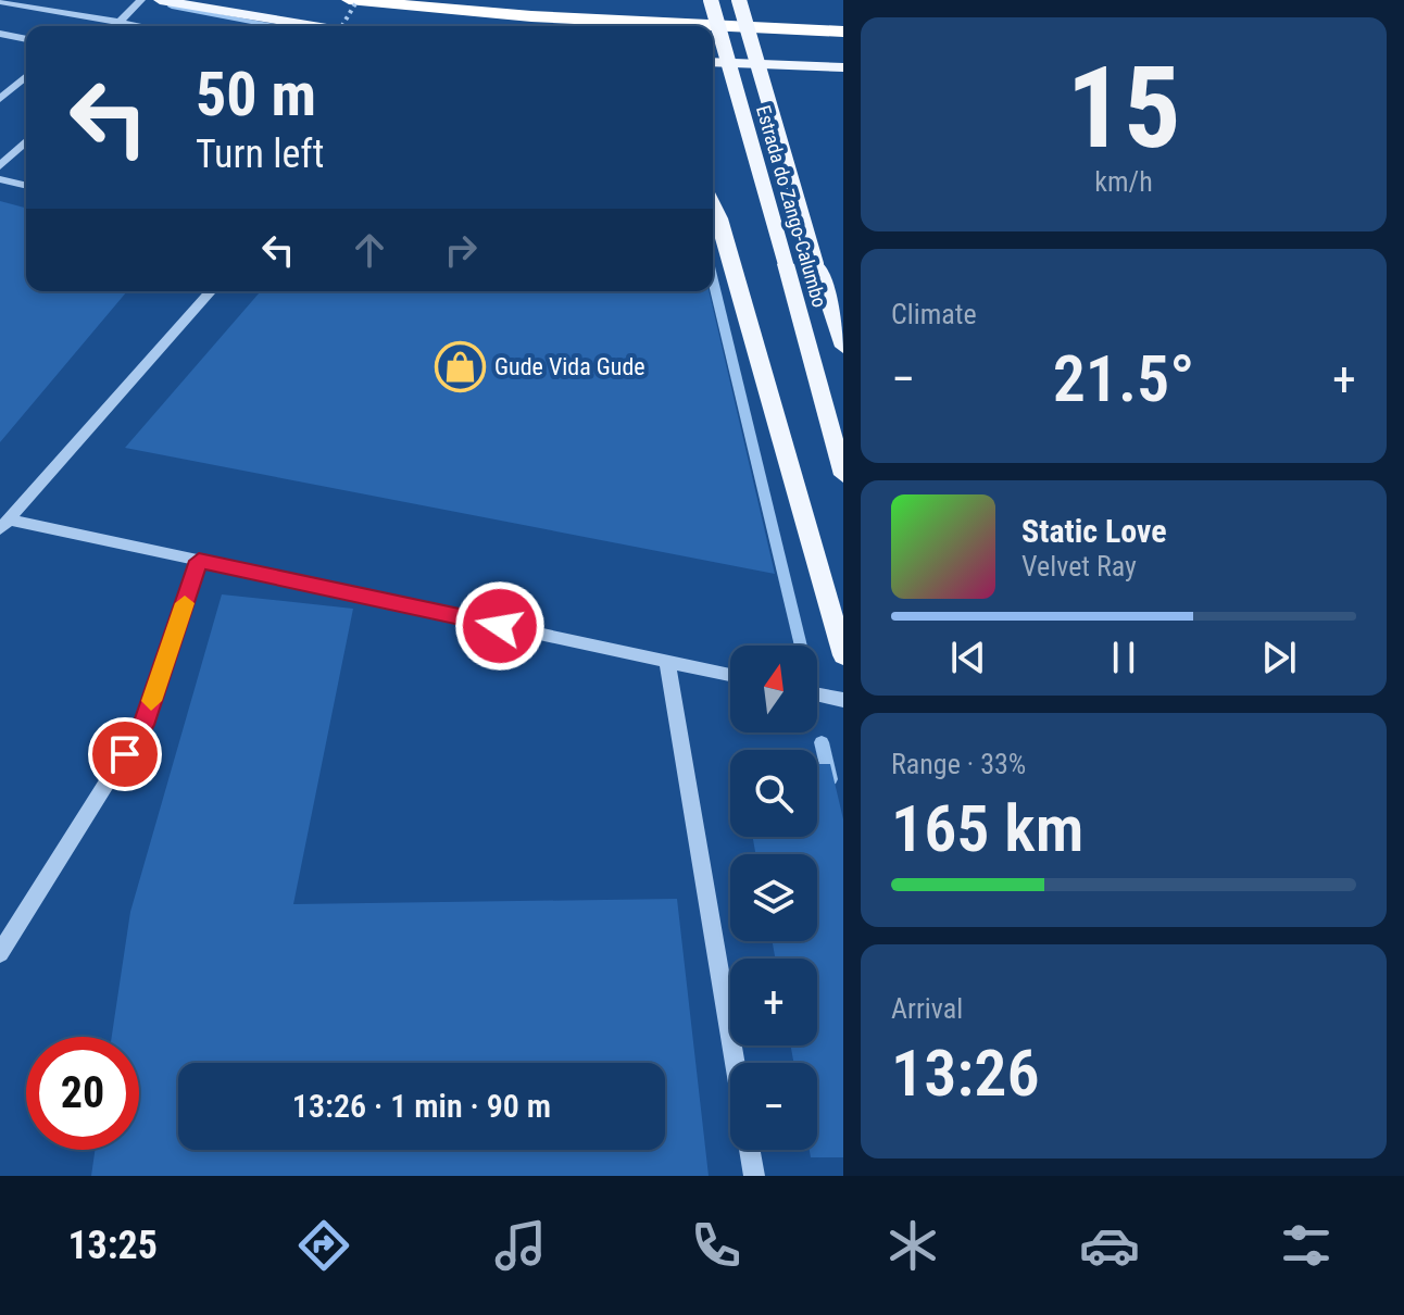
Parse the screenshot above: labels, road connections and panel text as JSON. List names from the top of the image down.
{
  "streets": {
    "main road": ["Estrada do Zango-Calumbo"]
  },
  "places": {
    "shop": ["Gude Vida Gude"]
  },
  "north": "top",
  "page": {
    "tile": [
      ["15", "km/h"],
      "Climate",
      ["Range · 33%", "165 km"],
      ["Arrival", "13:26"]
    ],
    "turn": ["50 m", "Turn left"],
    "heat": ["−", "21.5°", "+"],
    "song": ["Static Love", "Velvet Ray"],
    "map_buttons": ["+", "−"],
    "limit": "20",
    "trip": "13:26 · 1 min · 90 m",
    "tabs": "13:25"
  }
}
